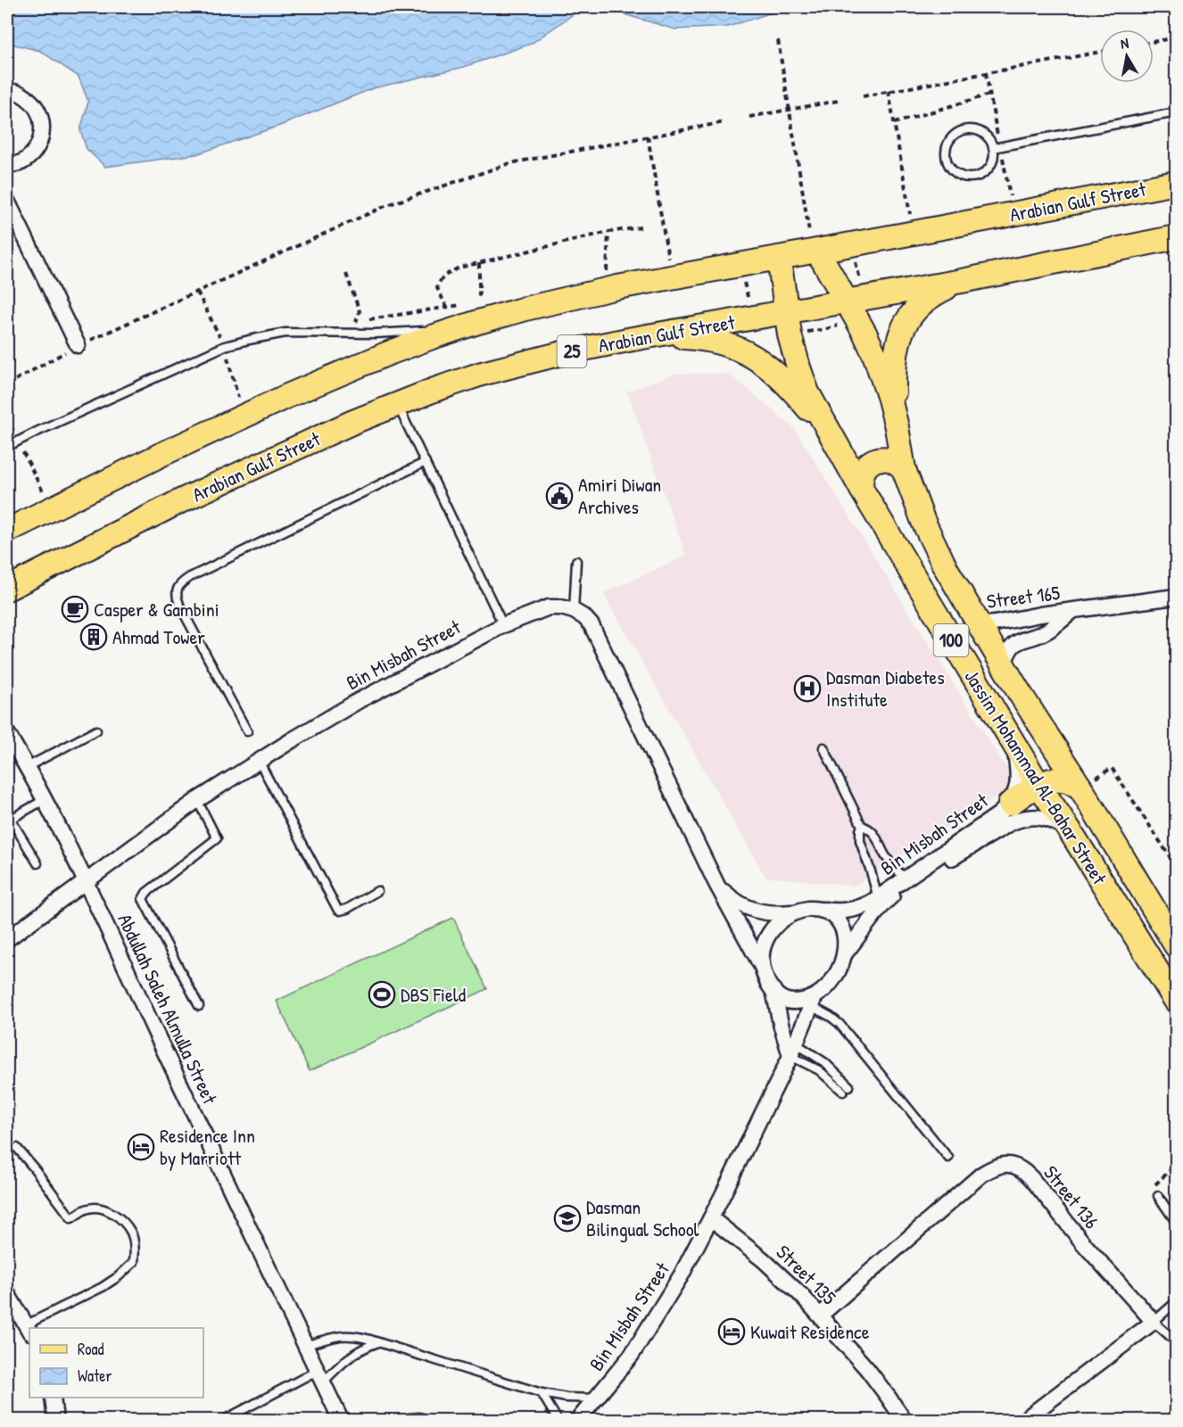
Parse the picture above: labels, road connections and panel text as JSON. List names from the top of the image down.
{
  "streets": {
    "main road": [
      "Arabian Gulf Street",
      "25",
      "100",
      "Jassim Mohammad Al-Bahar Street"
    ],
    "street": [
      "Street 165",
      "Bin Misbah Street",
      "Abdullah Saleh Almulla Street",
      "Street 136",
      "Street 135"
    ]
  },
  "crossings": [
    ["Arabian Gulf Street", "Jassim Mohammad Al-Bahar Street"],
    ["Street 165", "Jassim Mohammad Al-Bahar Street"],
    ["Bin Misbah Street", "Jassim Mohammad Al-Bahar Street"],
    ["Bin Misbah Street", "Abdullah Saleh Almulla Street"],
    ["Bin Misbah Street", "Street 135"],
    ["Street 136", "Street 135"]
  ],
  "places": {
    "public building": ["Amiri Diwan Archives"],
    "cafe": ["Casper & Gambini"],
    "building": ["Ahmad Tower"],
    "hospital": ["Dasman Diabetes Institute"],
    "sports": ["DBS Field"],
    "hotel": ["Residence Inn by Marriott", "Kuwait Residence"],
    "school or university": ["Dasman Bilingual School"]
  },
  "legend": ["Road", "Water"],
  "north": "top"
}
